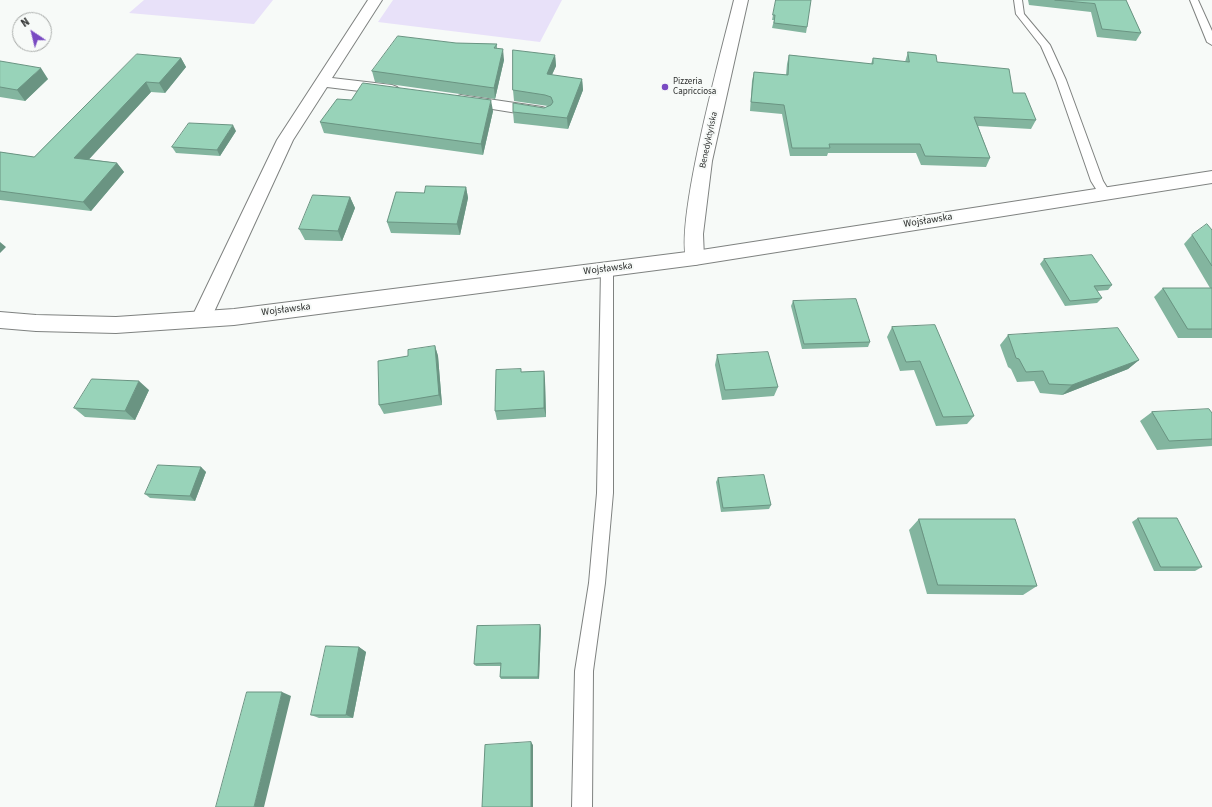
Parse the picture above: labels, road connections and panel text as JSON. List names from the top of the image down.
{
  "streets": {
    "street": ["Benedyktyńska", "Wojsławska"]
  },
  "crossings": [
    ["Benedyktyńska", "Wojsławska"]
  ],
  "places": ["Pizzeria Capricciosa"],
  "north": "top left"
}
